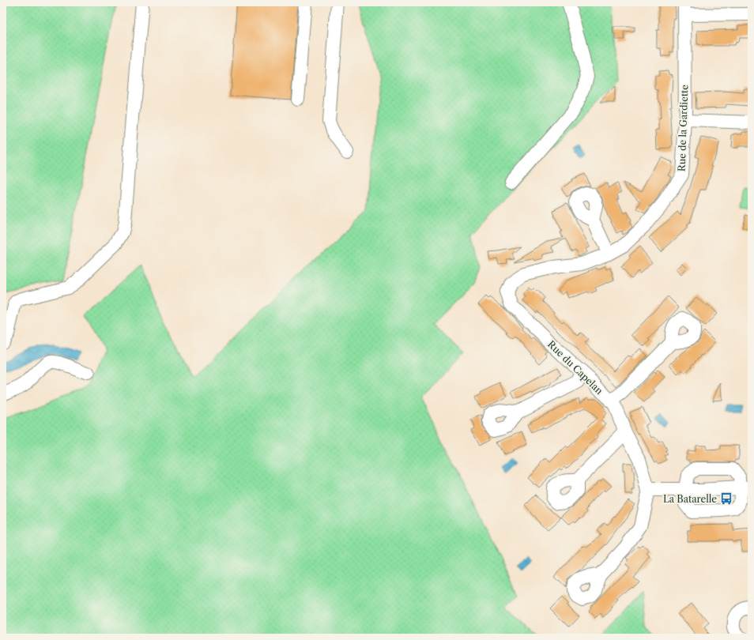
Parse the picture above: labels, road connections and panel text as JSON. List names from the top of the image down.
{
  "streets": {
    "street": ["Rue de la Gardiette", "Rue du Capelan"]
  },
  "crossings": [
    ["Rue de la Gardiette", "Rue du Capelan"]
  ],
  "places": {
    "bus stop": ["La Batarelle"]
  }
}
